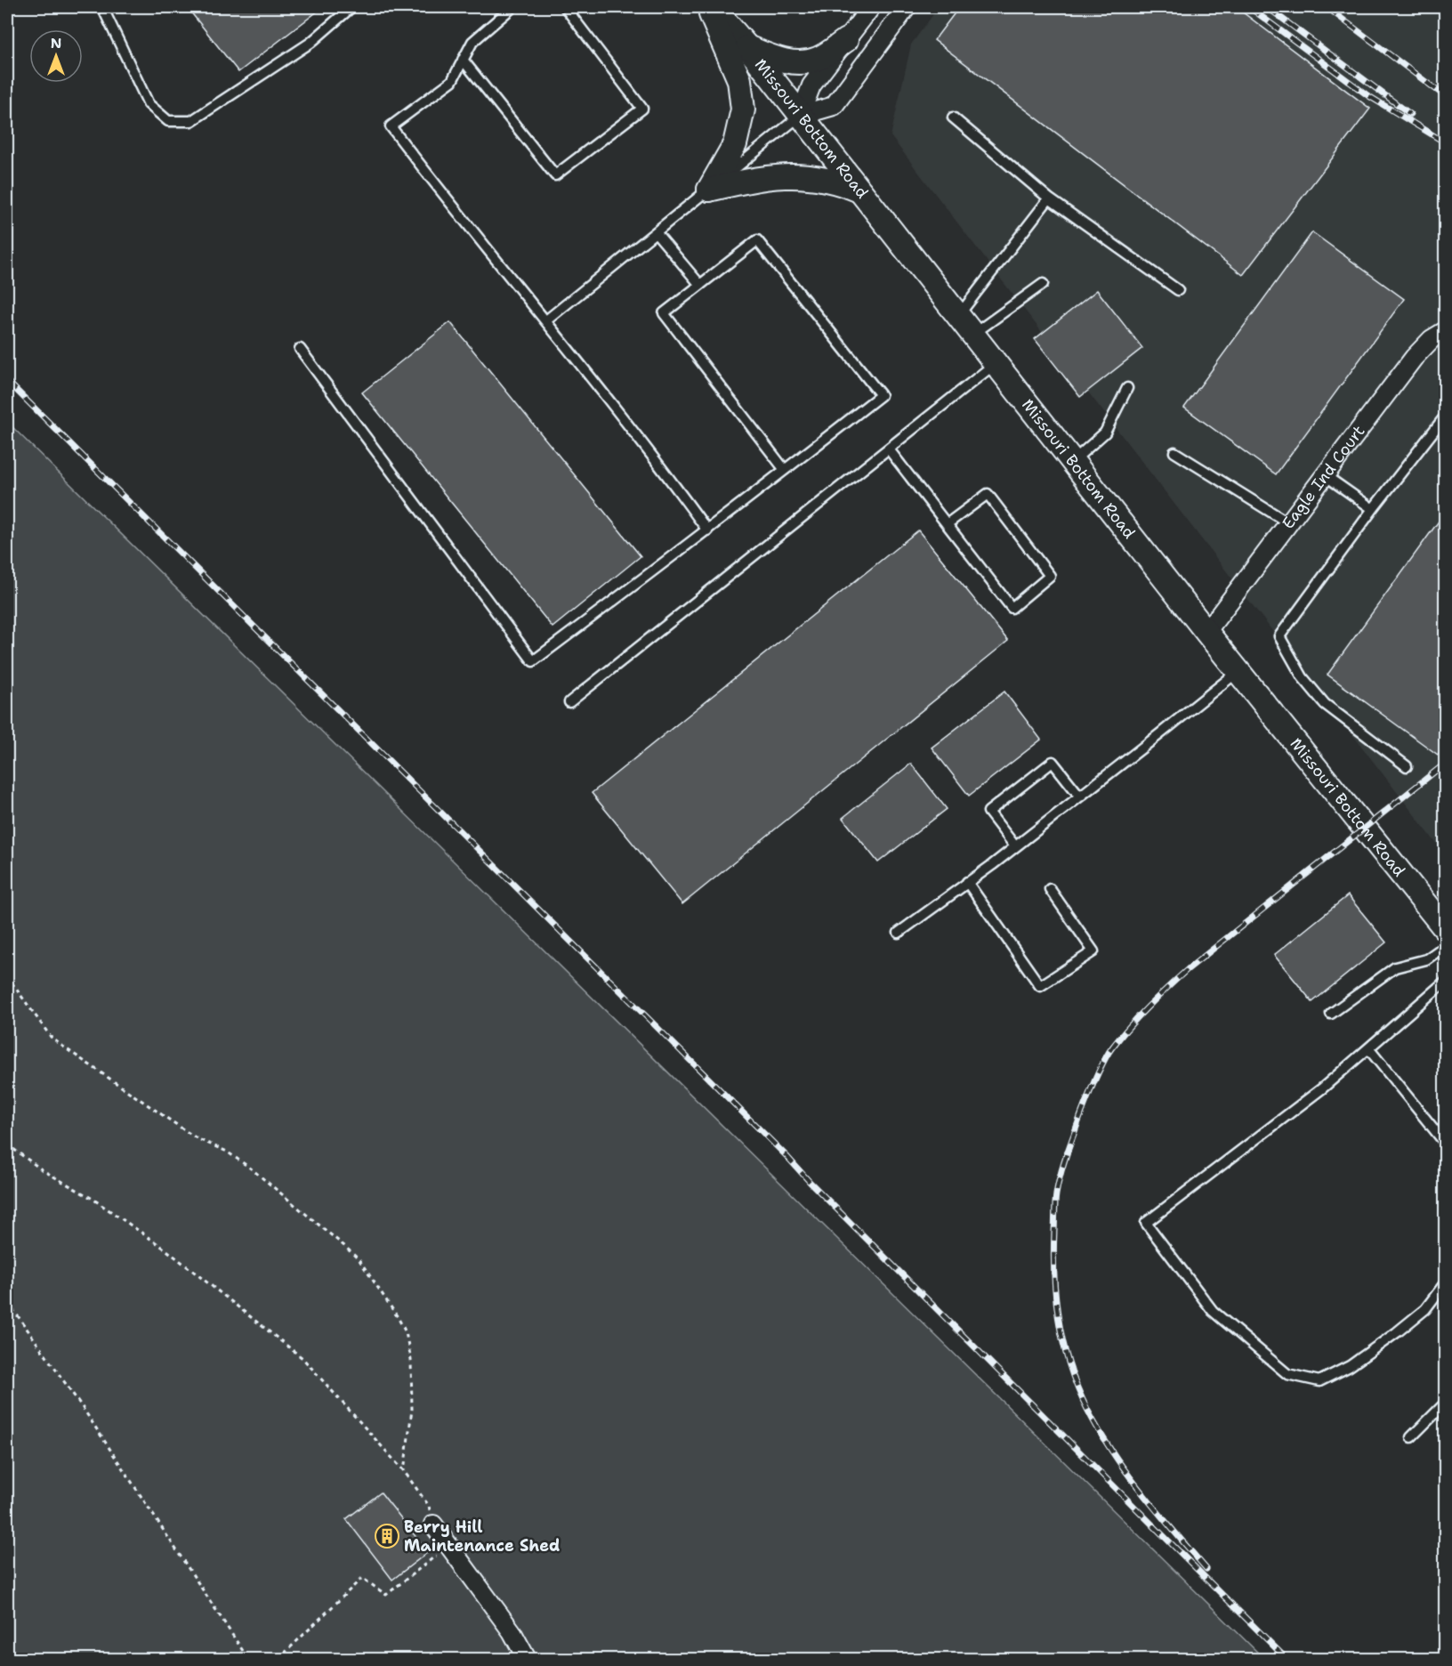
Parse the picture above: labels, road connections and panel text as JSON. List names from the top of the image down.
{
  "streets": {
    "street": ["Missouri Bottom Road", "Eagle Ind Court"]
  },
  "crossings": [
    ["Missouri Bottom Road", "Eagle Ind Court"]
  ],
  "places": {
    "building": ["Berry Hill Maintenance Shed"]
  },
  "north": "top"
}
